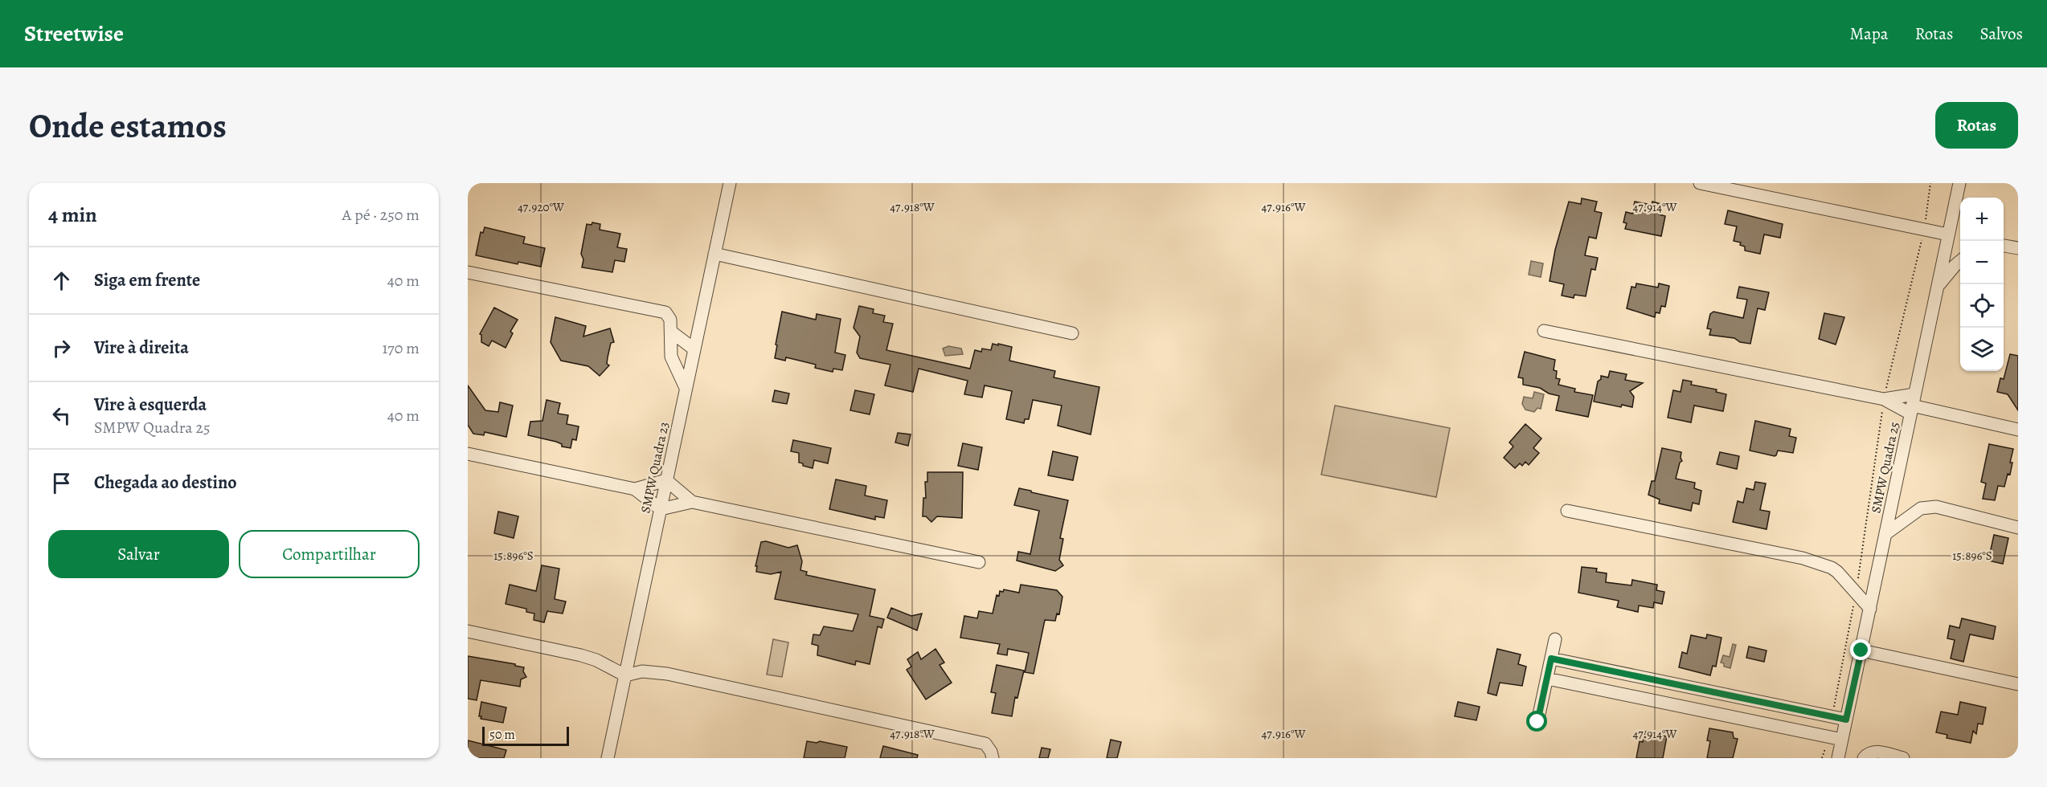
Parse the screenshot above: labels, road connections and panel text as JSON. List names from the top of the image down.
{
  "streets": {
    "street": ["SMPW Quadra 23", "SMPW Quadra 25"]
  },
  "scale_bar": "50 m",
  "page": {
    "header": "Streetwise",
    "nav": ["Mapa", "Rotas", "Salvos"],
    "buttons": [
      "Rotas",
      ["Salvar", "Compartilhar"]
    ],
    "title": "Onde estamos",
    "heading": ["4 min", "A pé · 250 m"],
    "map_buttons": ["+", "−"],
    "list": [
      ["Siga em frente", "40 m"],
      ["Vire à direita", "170 m"],
      ["Vire à esquerda", "SMPW Quadra 25", "40 m"],
      "Chegada ao destino"
    ],
    "scale": "50 m"
  },
  "coordinates": [
    "47.920°W",
    "47.918°W",
    "47.916°W",
    "47.914°W",
    "15.896°S"
  ]
}
